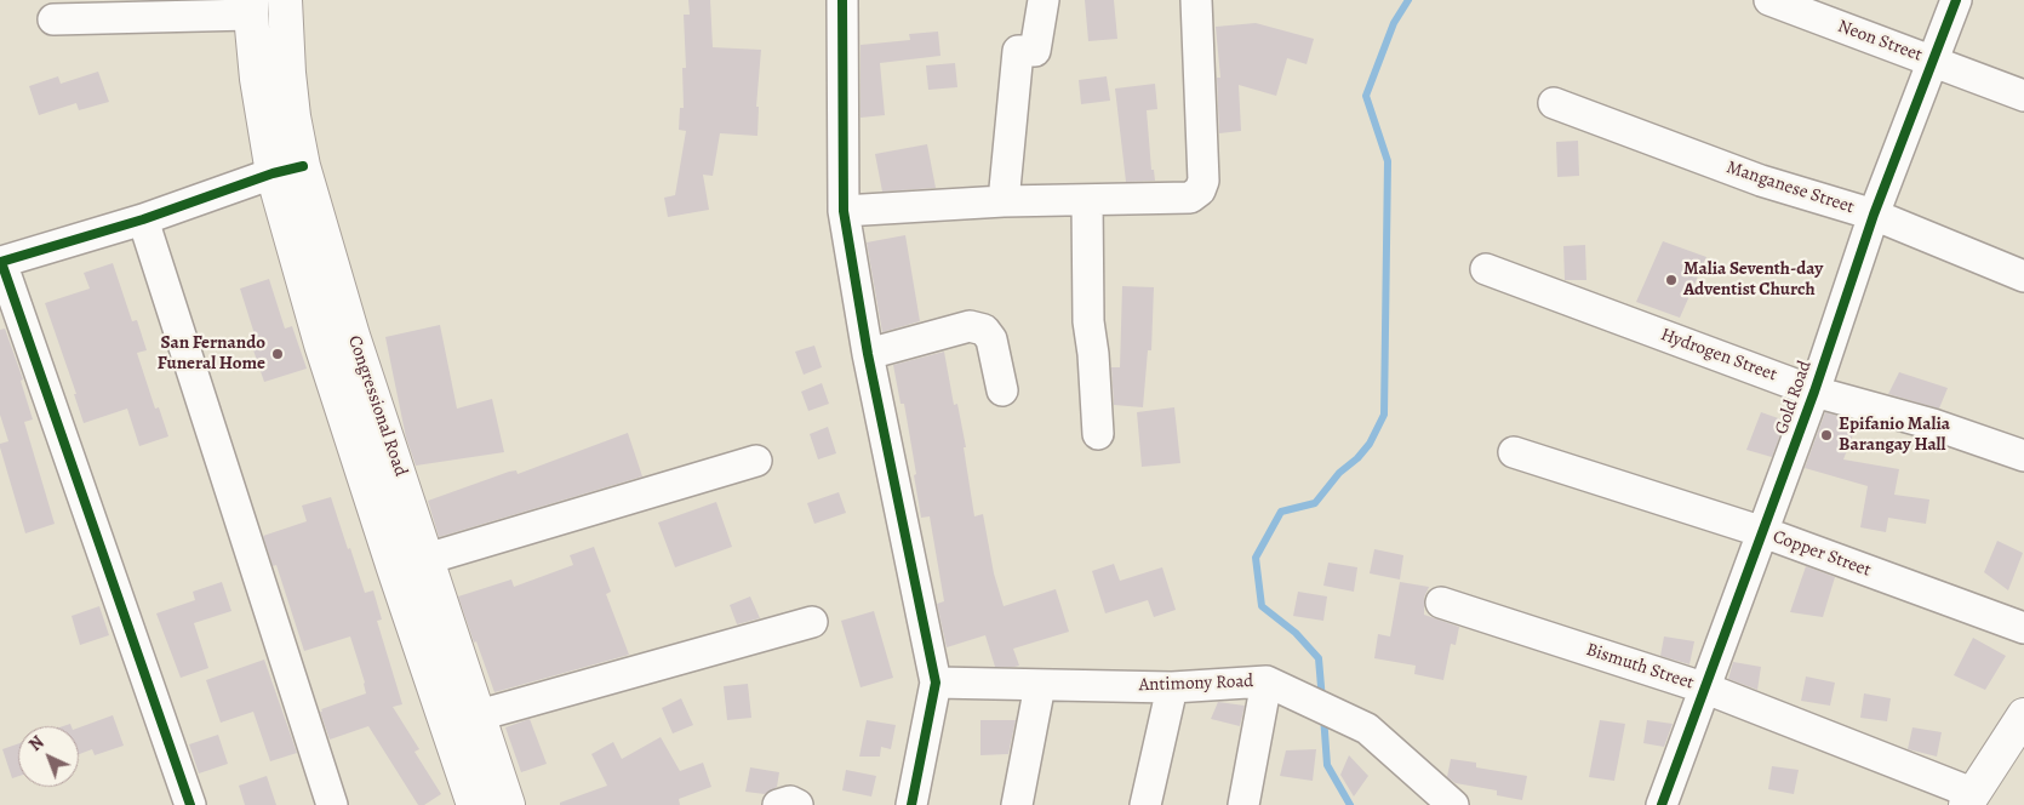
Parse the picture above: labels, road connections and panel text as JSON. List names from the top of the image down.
{
  "streets": {
    "main road": ["Congressional Road"],
    "street": [
      "Neon Street",
      "Manganese Street",
      "Hydrogen Street",
      "Gold Road",
      "Copper Street",
      "Bismuth Street",
      "Antimony Road"
    ]
  },
  "crossings": [
    ["Neon Street", "Gold Road"],
    ["Manganese Street", "Gold Road"],
    ["Hydrogen Street", "Gold Road"],
    ["Gold Road", "Copper Street"],
    ["Gold Road", "Bismuth Street"]
  ],
  "places": ["Malia Seventh-day Adventist Church", "San Fernando Funeral Home", "Epifanio Malia Barangay Hall"],
  "north": "top left"
}
